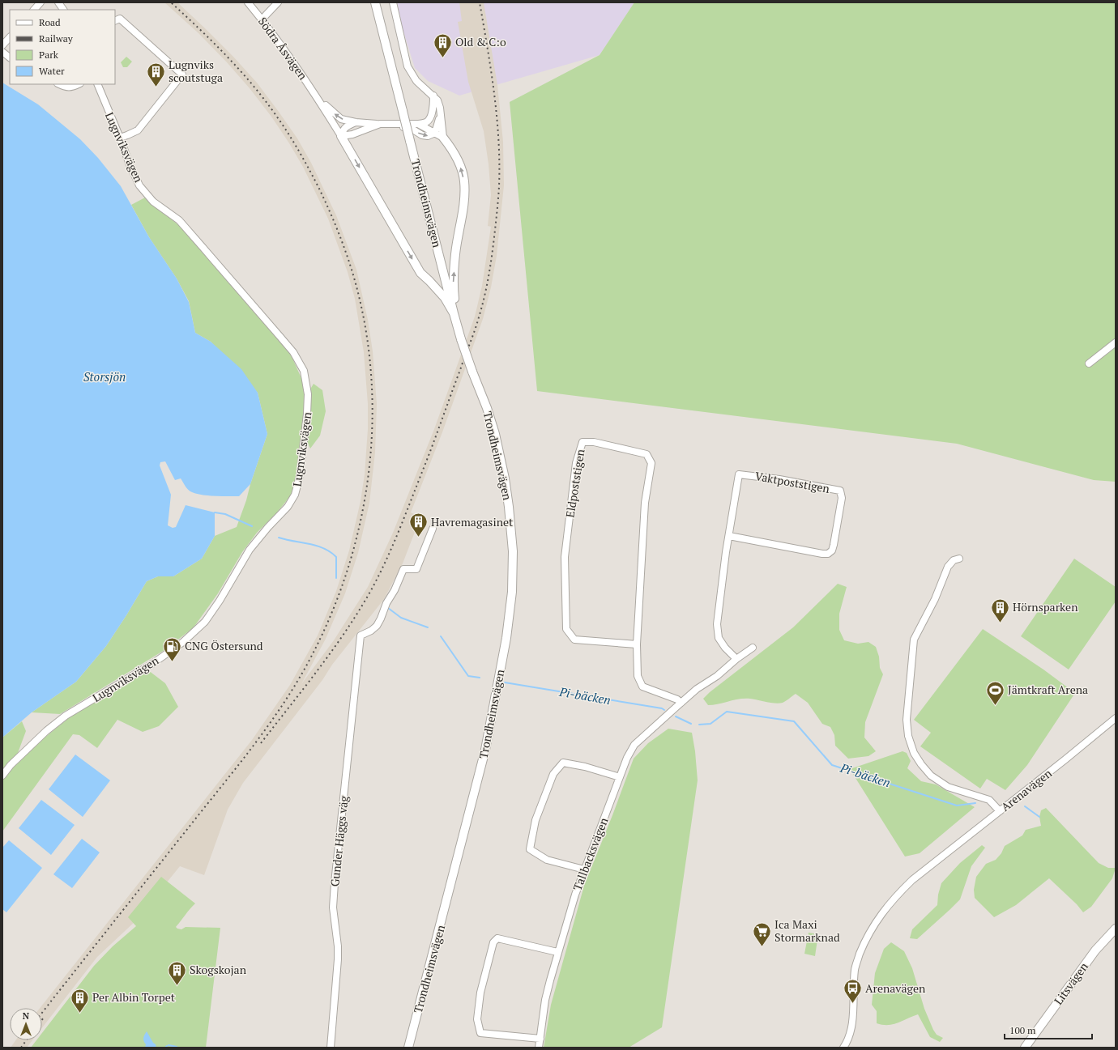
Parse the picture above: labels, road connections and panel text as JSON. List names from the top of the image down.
{
  "streets": {
    "main road": ["Trondheimsvägen", "Litsvägen"],
    "street": [
      "Södra Åsvägen",
      "Lugnviksvägen",
      "Vaktpoststigen",
      "Eldpoststigen",
      "Arenavägen",
      "Gunder Häggs väg",
      "Tallbacksvägen"
    ]
  },
  "crossings": [
    ["Vaktpoststigen", "Tallbacksvägen"],
    ["Eldpoststigen", "Tallbacksvägen"]
  ],
  "water": ["Storsjön", "Pi-bäcken"],
  "places": {
    "building": [
      "Old & C:o",
      "Lugnviks scoutstuga",
      "Havremagasinet",
      "Hörnsparken",
      "Skogskojan",
      "Per Albin Torpet"
    ],
    "fuel station": ["CNG Östersund"],
    "sports": ["Jämtkraft Arena"],
    "supermarket": ["Ica Maxi Stormarknad"],
    "bus stop": ["Arenavägen"]
  },
  "legend": [
    "Road",
    "Railway",
    "Park",
    "Water"
  ],
  "scale_bar": "100 m",
  "north": "top"
}
